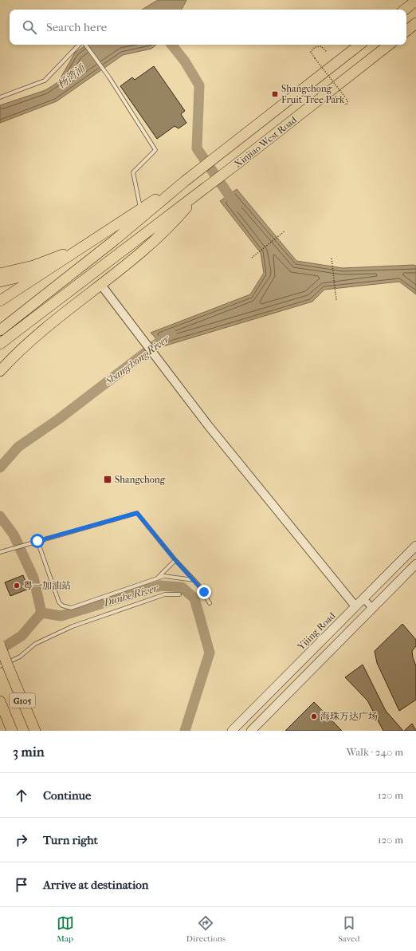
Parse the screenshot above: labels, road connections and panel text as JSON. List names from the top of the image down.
{
  "streets": {
    "highway": ["Xinjiao West Road", "G105"],
    "main road": ["Yijing Road"]
  },
  "water": ["杨湾涌", "Shangchong River", "Dunhe River"],
  "places": {
    "transit": ["Shangchong Fruit Tree Park", "Shangchong"],
    "other": ["粤一加油站", "海珠万达广场"]
  },
  "page": {
    "search": "Search here",
    "heading": ["3 min", "Walk · 240 m"],
    "list": [
      ["Continue", "120 m"],
      ["Turn right", "120 m"],
      "Arrive at destination"
    ],
    "nav": ["Map", "Directions", "Saved"]
  }
}
